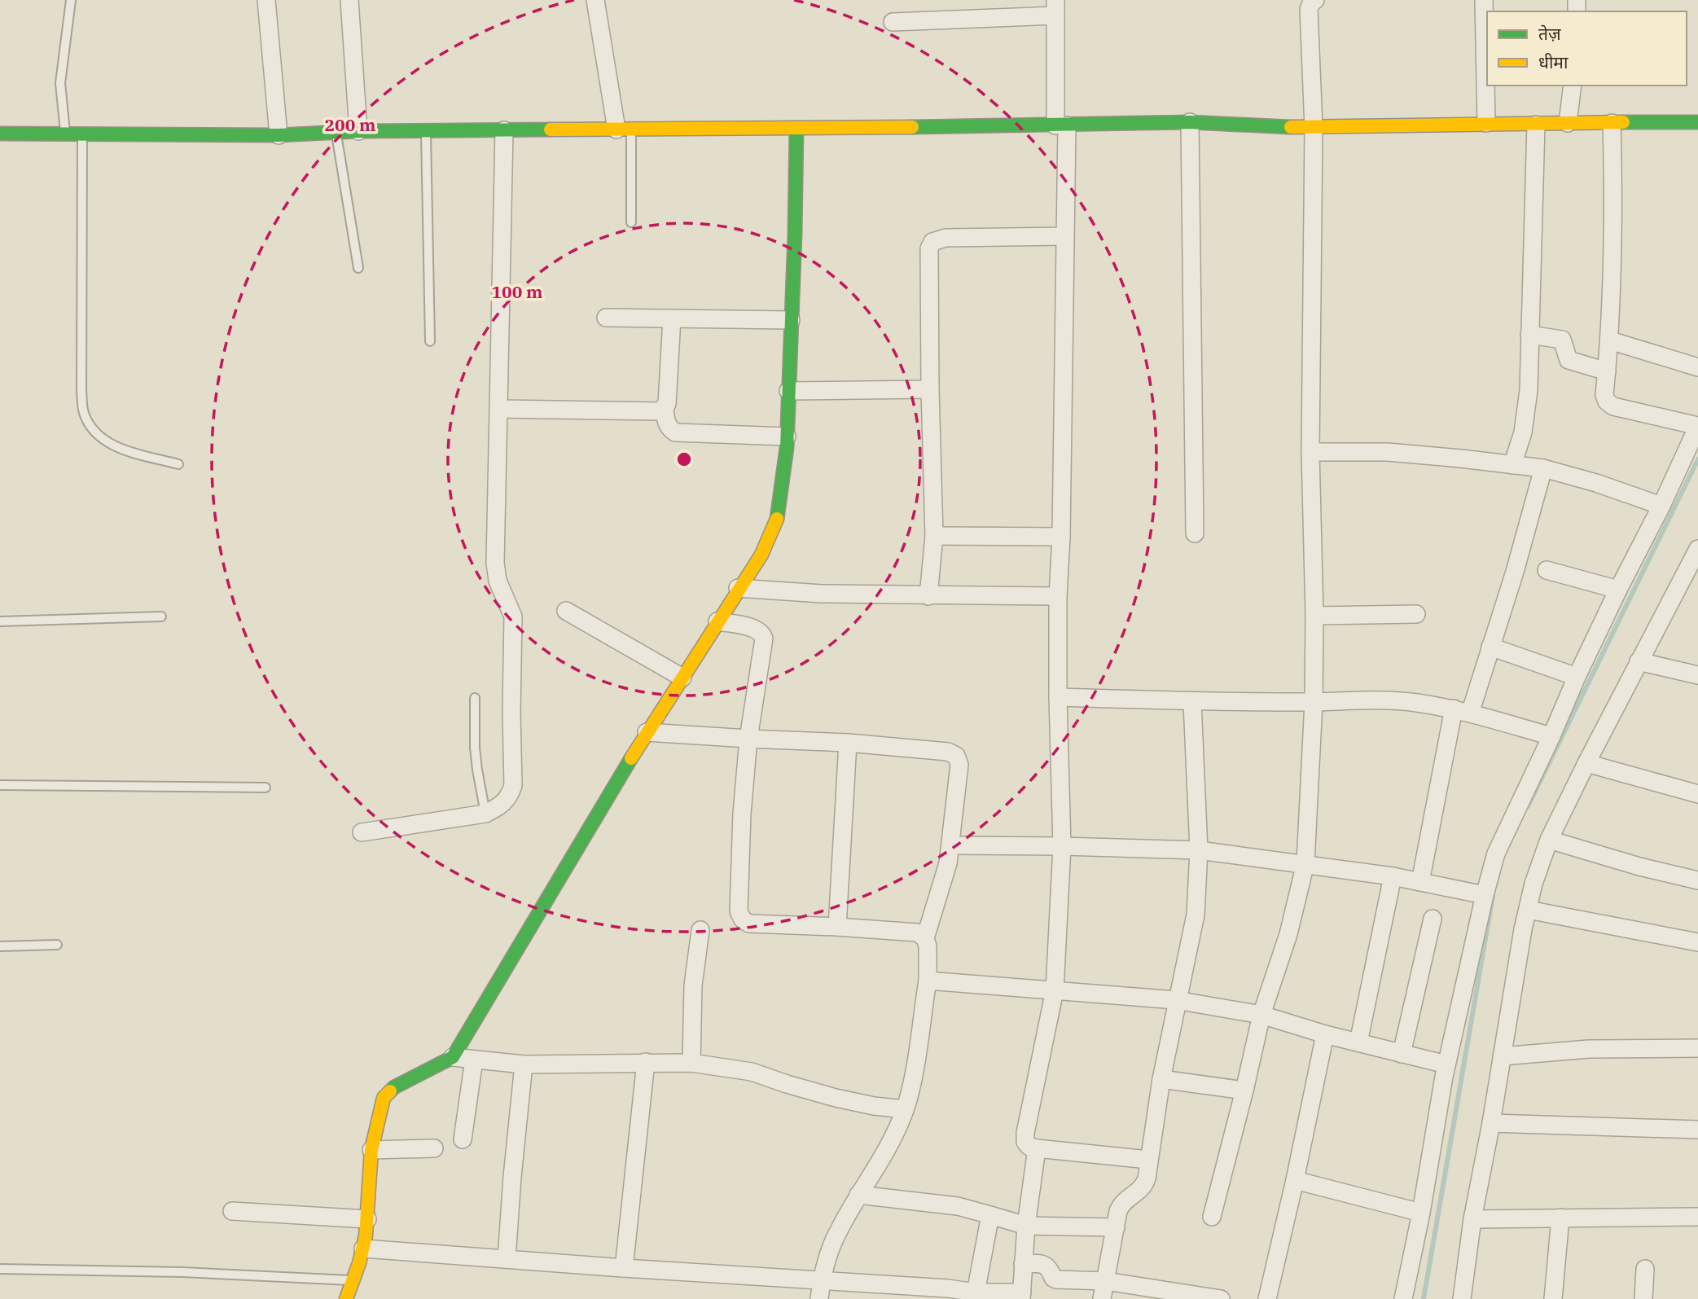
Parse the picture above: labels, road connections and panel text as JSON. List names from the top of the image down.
{
  "legend": ["तेज़", "धीमा"],
  "rings": ["200 m", "100 m"]
}
